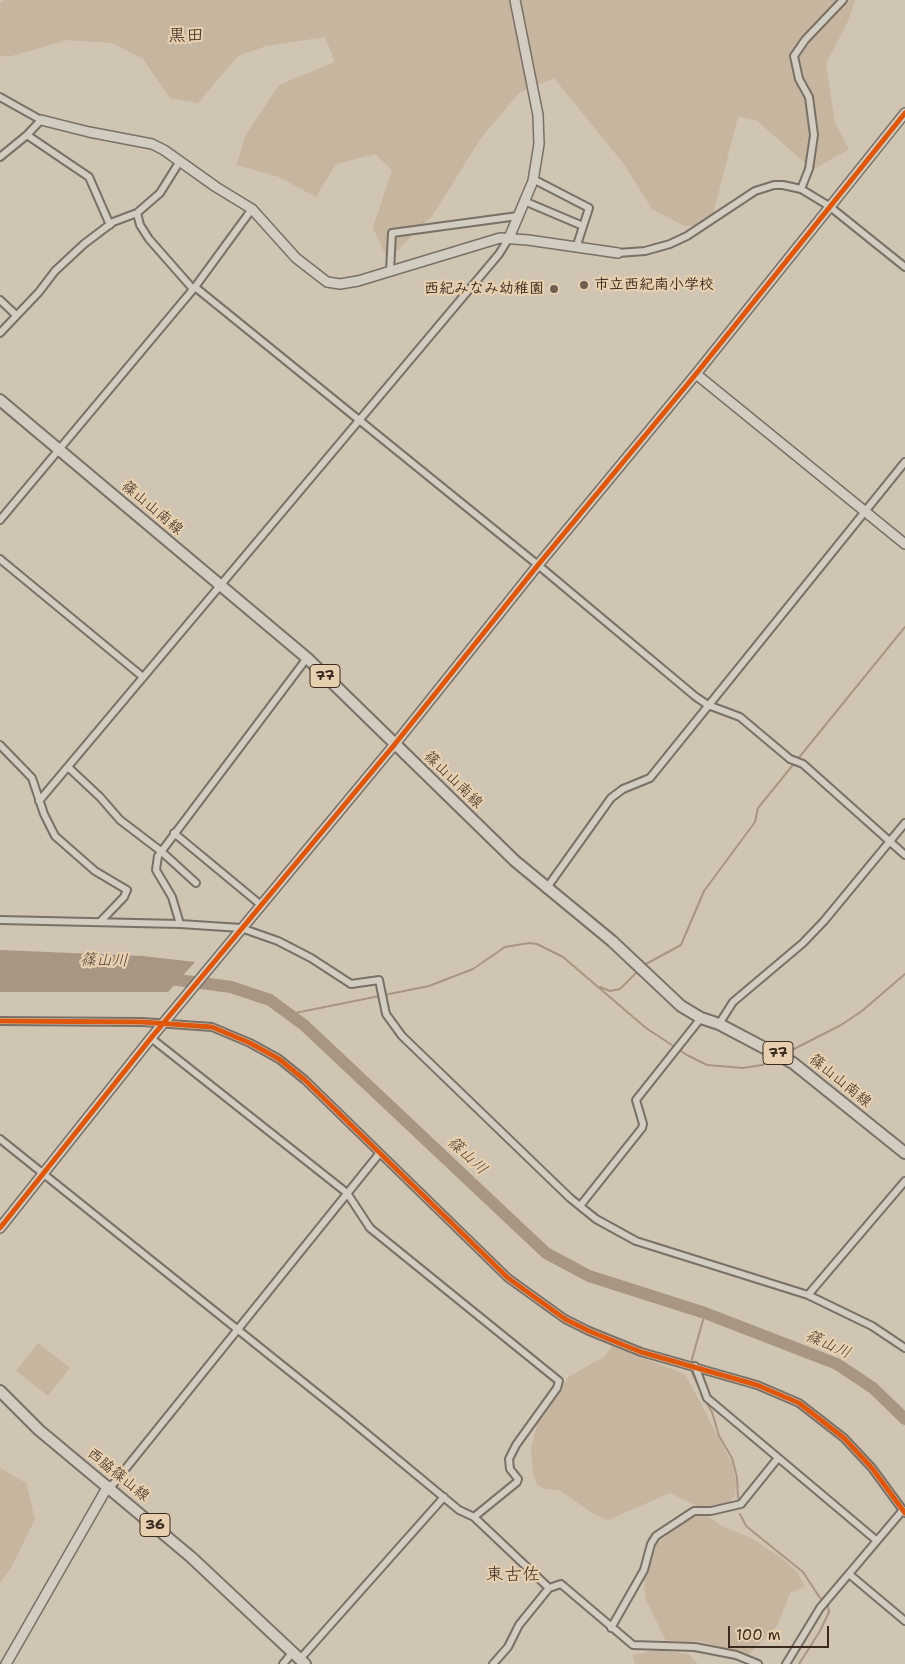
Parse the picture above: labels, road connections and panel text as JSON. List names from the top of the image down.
{
  "streets": {
    "main road": [
      "篠山山南線",
      "77",
      "西脇篠山線",
      "36"
    ]
  },
  "districts": ["黒田", "東古佐"],
  "water": ["篠山川"],
  "places": ["市立西紀南小学校", "西紀みなみ幼稚園"],
  "scale_bar": "100 m"
}
